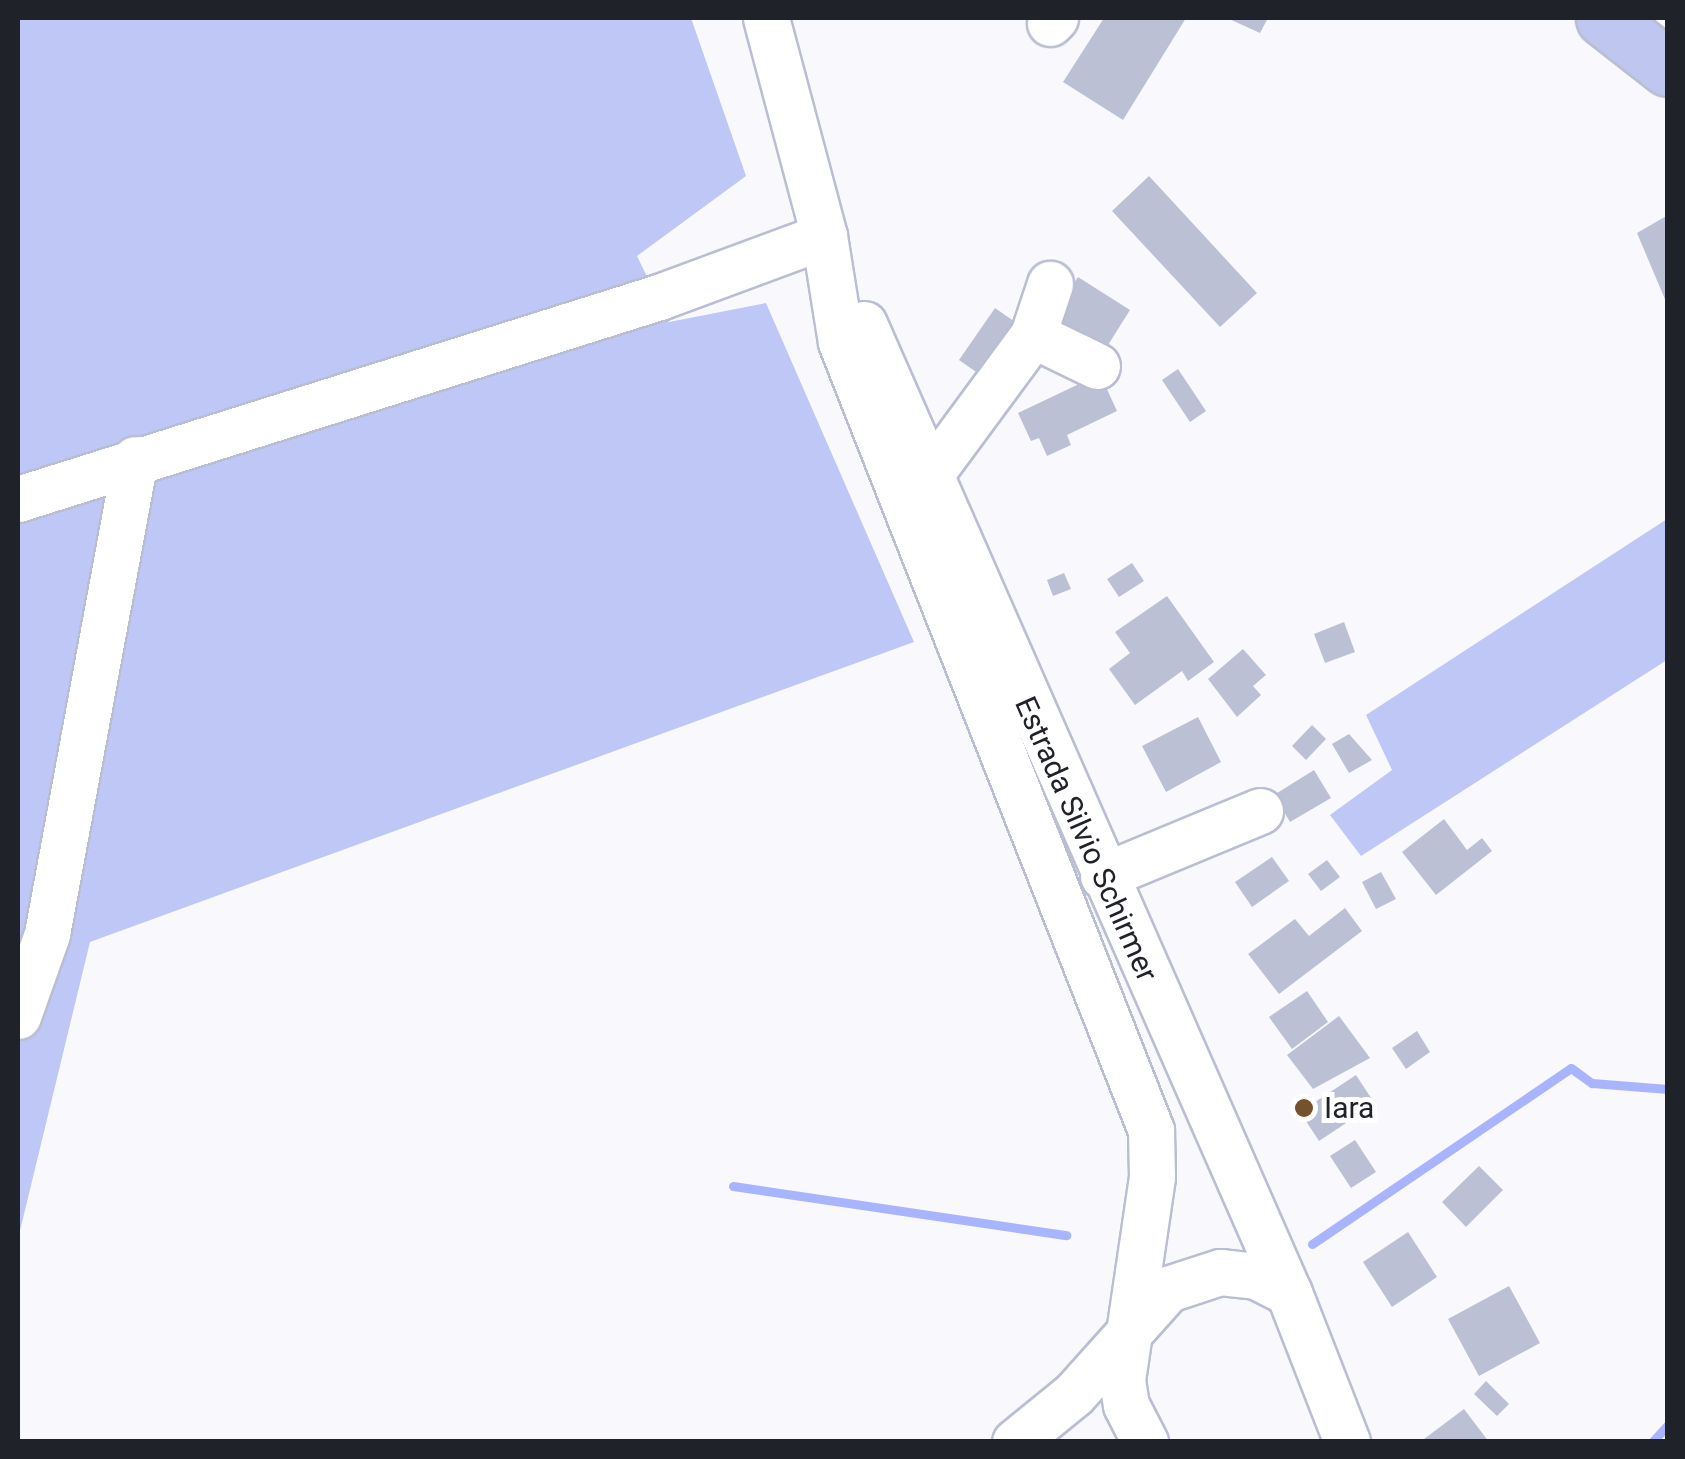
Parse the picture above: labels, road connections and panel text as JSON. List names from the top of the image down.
{
  "streets": {
    "street": ["Estrada Silvio Schirmer"]
  },
  "places": ["Iara"]
}
